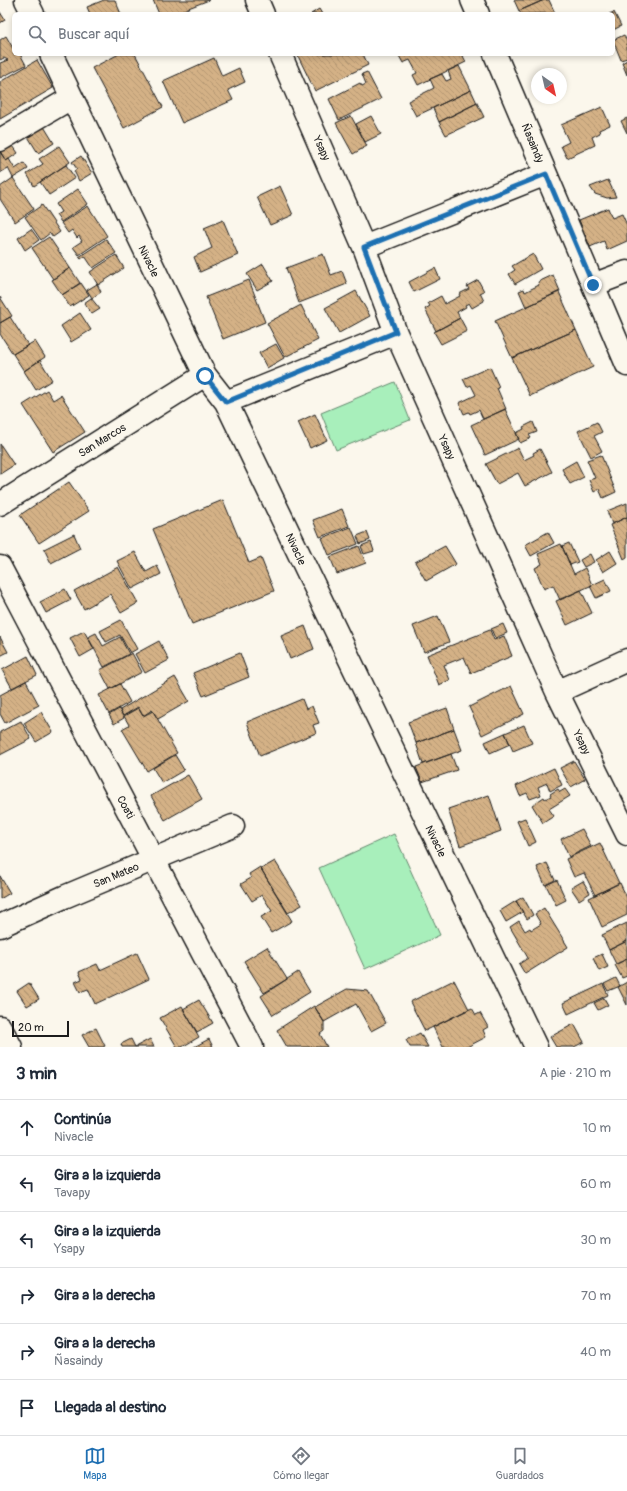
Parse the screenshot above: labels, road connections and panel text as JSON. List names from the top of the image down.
{
  "streets": {
    "street": [
      "Ñasaindy",
      "Ysapy",
      "Nivacle",
      "San Marcos",
      "Coati",
      "San Mateo"
    ]
  },
  "crossings": [
    ["Nivacle", "San Marcos"],
    ["Coati", "San Mateo"]
  ],
  "scale_bar": "20 m",
  "north": "bottom right",
  "page": {
    "search": "Buscar aquí",
    "scale": "20 m",
    "heading": ["3 min", "A pie · 210 m"],
    "list": [
      ["Continúa", "Nivacle", "10 m"],
      ["Gira a la izquierda", "Tavapy", "60 m"],
      ["Gira a la izquierda", "Ysapy", "30 m"],
      ["Gira a la derecha", "70 m"],
      ["Gira a la derecha", "Ñasaindy", "40 m"],
      "Llegada al destino"
    ],
    "nav": ["Mapa", "Cómo llegar", "Guardados"]
  }
}
